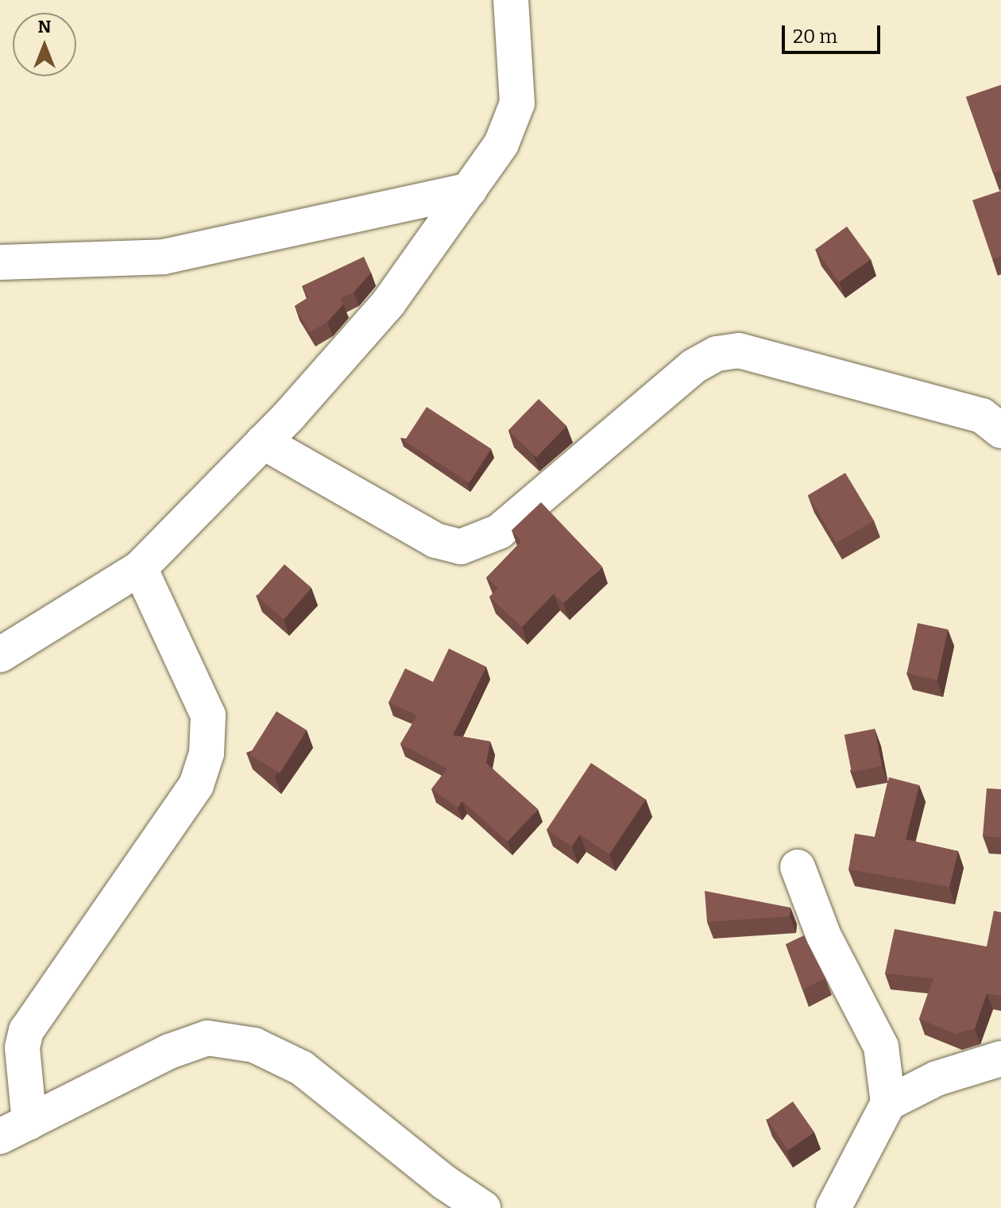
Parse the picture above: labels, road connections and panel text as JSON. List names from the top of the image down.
{
  "scale_bar": "20 m",
  "north": "top"
}
